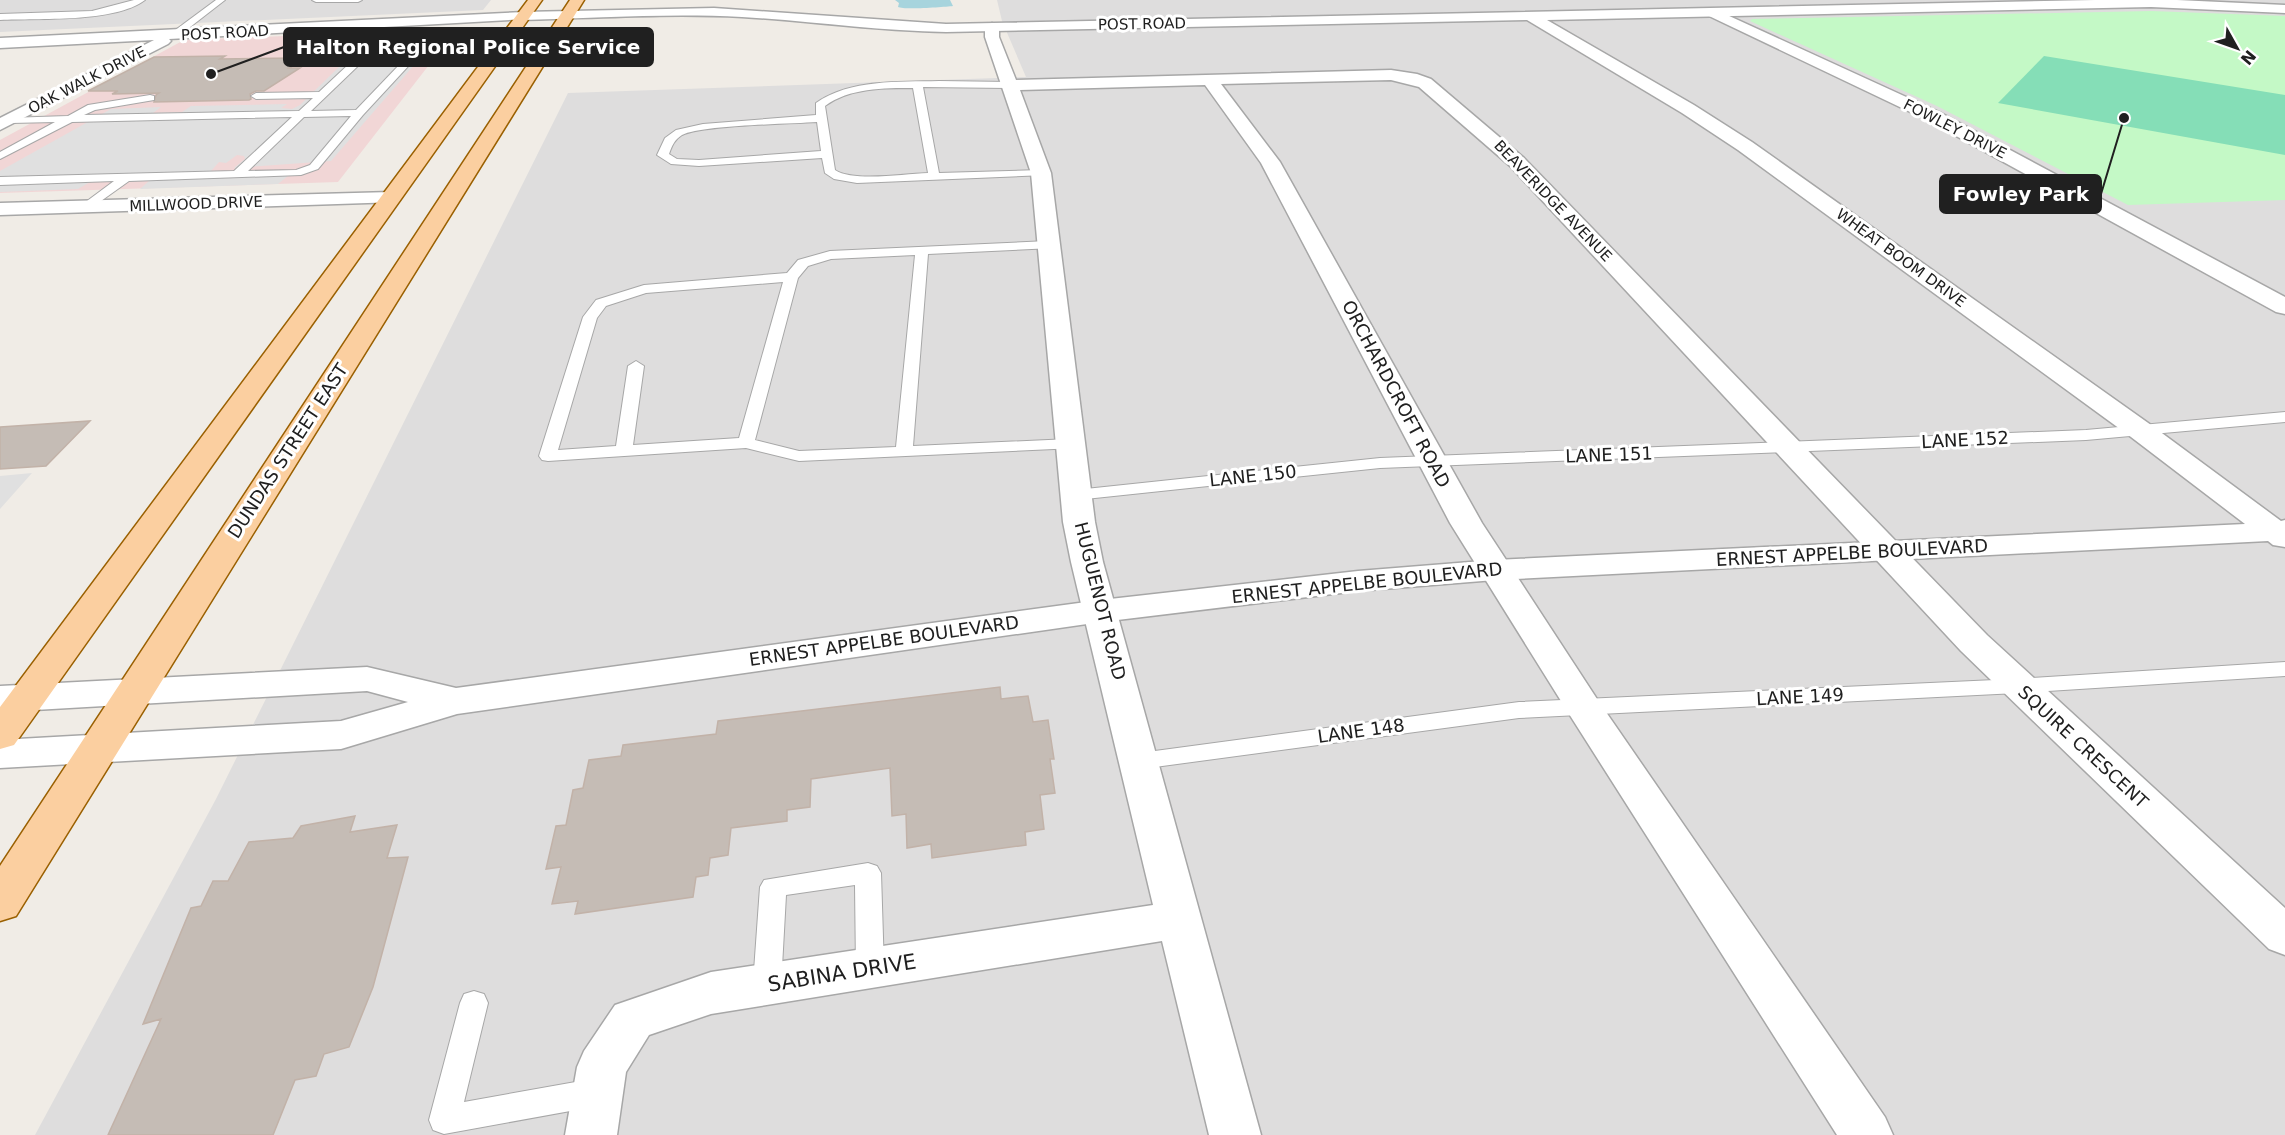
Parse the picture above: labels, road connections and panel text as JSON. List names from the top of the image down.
{
  "streets": {
    "main road": ["DUNDAS STREET EAST"],
    "street": [
      "POST ROAD",
      "OAK WALK DRIVE",
      "FOWLEY DRIVE",
      "BEAVERIDGE AVENUE",
      "MILLWOOD DRIVE",
      "WHEAT BOOM DRIVE",
      "ORCHARDCROFT ROAD",
      "ERNEST APPELBE BOULEVARD",
      "HUGUENOT ROAD",
      "SQUIRE CRESCENT",
      "SABINA DRIVE"
    ],
    "lane": [
      "LANE 152",
      "LANE 151",
      "LANE 150",
      "LANE 149",
      "LANE 148"
    ]
  },
  "crossings": [
    ["POST ROAD", "OAK WALK DRIVE"],
    ["POST ROAD", "FOWLEY DRIVE"],
    ["POST ROAD", "WHEAT BOOM DRIVE"],
    ["POST ROAD", "DUNDAS STREET EAST"],
    ["POST ROAD", "HUGUENOT ROAD"],
    ["BEAVERIDGE AVENUE", "ORCHARDCROFT ROAD"],
    ["BEAVERIDGE AVENUE", "LANE 152"],
    ["BEAVERIDGE AVENUE", "LANE 151"],
    ["BEAVERIDGE AVENUE", "ERNEST APPELBE BOULEVARD"],
    ["BEAVERIDGE AVENUE", "HUGUENOT ROAD"],
    ["BEAVERIDGE AVENUE", "SQUIRE CRESCENT"],
    ["WHEAT BOOM DRIVE", "LANE 152"],
    ["WHEAT BOOM DRIVE", "ERNEST APPELBE BOULEVARD"],
    ["ORCHARDCROFT ROAD", "LANE 151"],
    ["ORCHARDCROFT ROAD", "LANE 150"],
    ["ORCHARDCROFT ROAD", "ERNEST APPELBE BOULEVARD"],
    ["ORCHARDCROFT ROAD", "LANE 149"],
    ["ORCHARDCROFT ROAD", "LANE 148"],
    ["LANE 152", "LANE 151"],
    ["DUNDAS STREET EAST", "ERNEST APPELBE BOULEVARD"],
    ["LANE 151", "LANE 150"],
    ["LANE 150", "HUGUENOT ROAD"],
    ["ERNEST APPELBE BOULEVARD", "HUGUENOT ROAD"],
    ["ERNEST APPELBE BOULEVARD", "SQUIRE CRESCENT"],
    ["HUGUENOT ROAD", "LANE 148"],
    ["HUGUENOT ROAD", "SABINA DRIVE"],
    ["LANE 149", "LANE 148"],
    ["LANE 149", "SQUIRE CRESCENT"]
  ],
  "places": ["Halton Regional Police Service", "Fowley Park"],
  "north": "bottom right"
}
